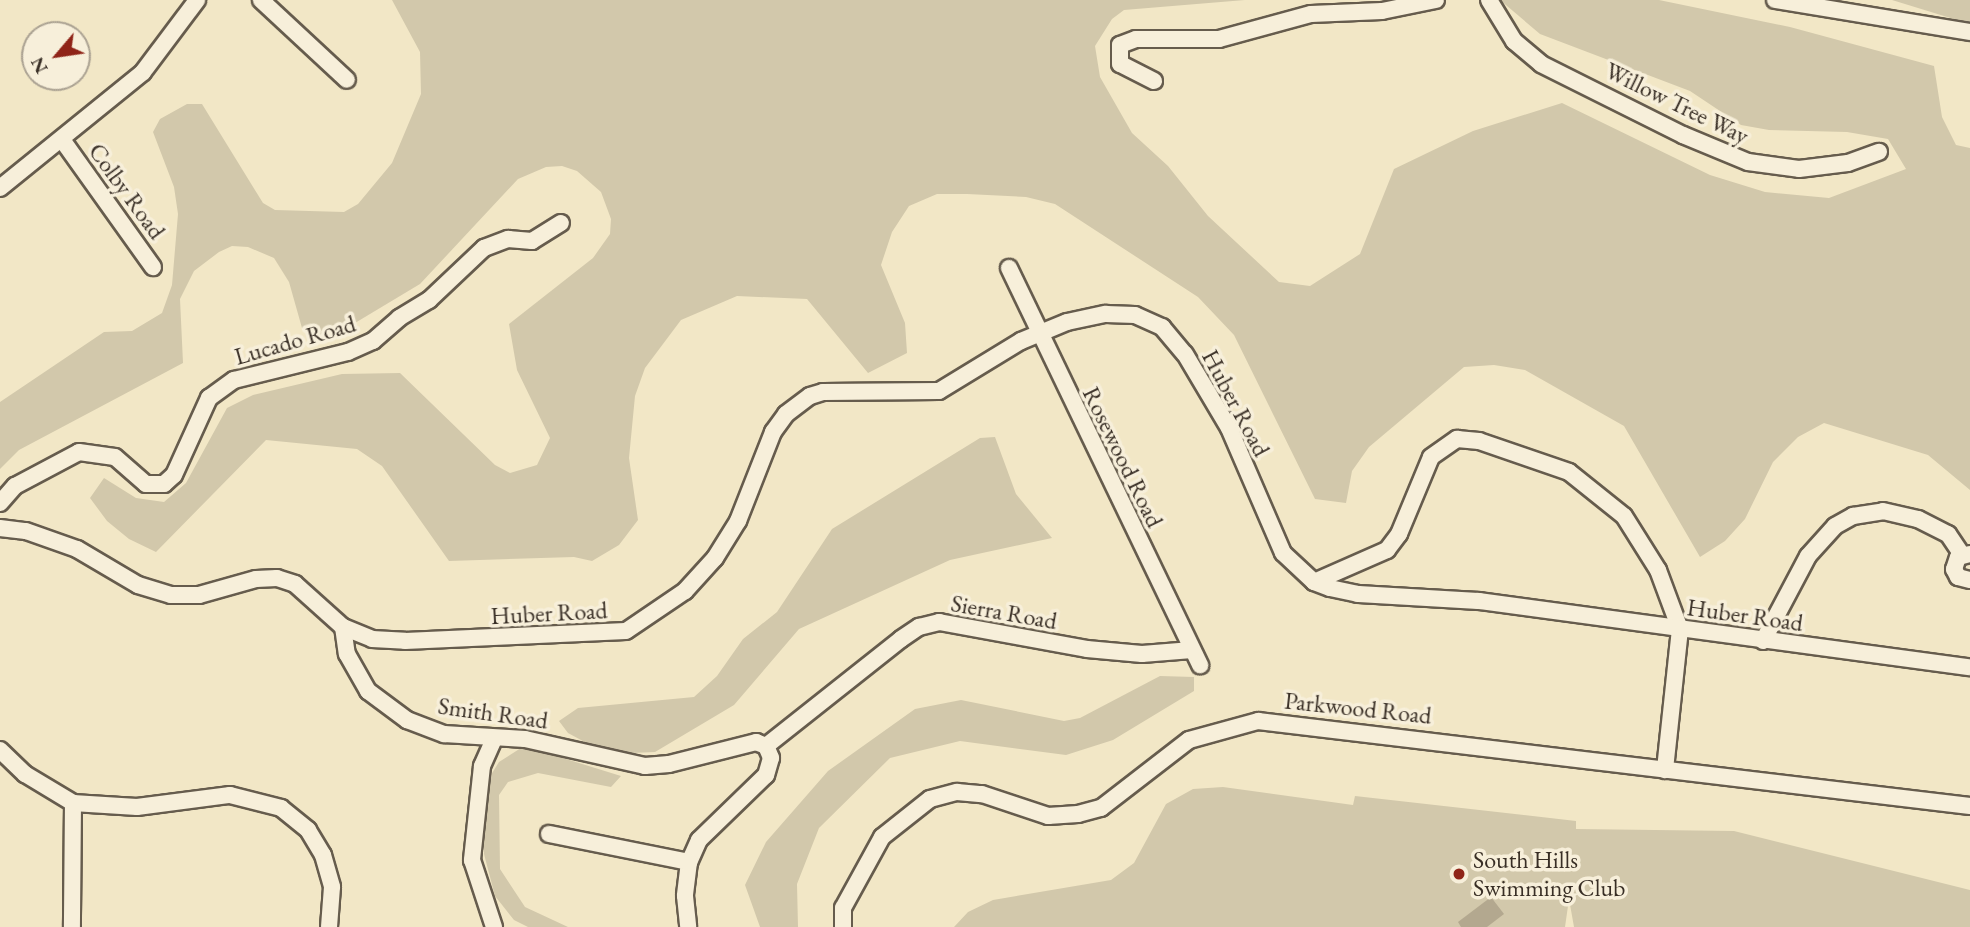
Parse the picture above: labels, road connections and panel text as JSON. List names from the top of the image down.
{
  "streets": {
    "street": [
      "Willow Tree Way",
      "Colby Road",
      "Lucado Road",
      "Huber Road",
      "Rosewood Road",
      "Sierra Road",
      "Parkwood Road",
      "Smith Road"
    ]
  },
  "crossings": [
    ["Huber Road", "Rosewood Road"],
    ["Huber Road", "Smith Road"],
    ["Rosewood Road", "Sierra Road"],
    ["Sierra Road", "Smith Road"]
  ],
  "places": ["South Hills Swimming Club"],
  "north": "bottom left"
}
